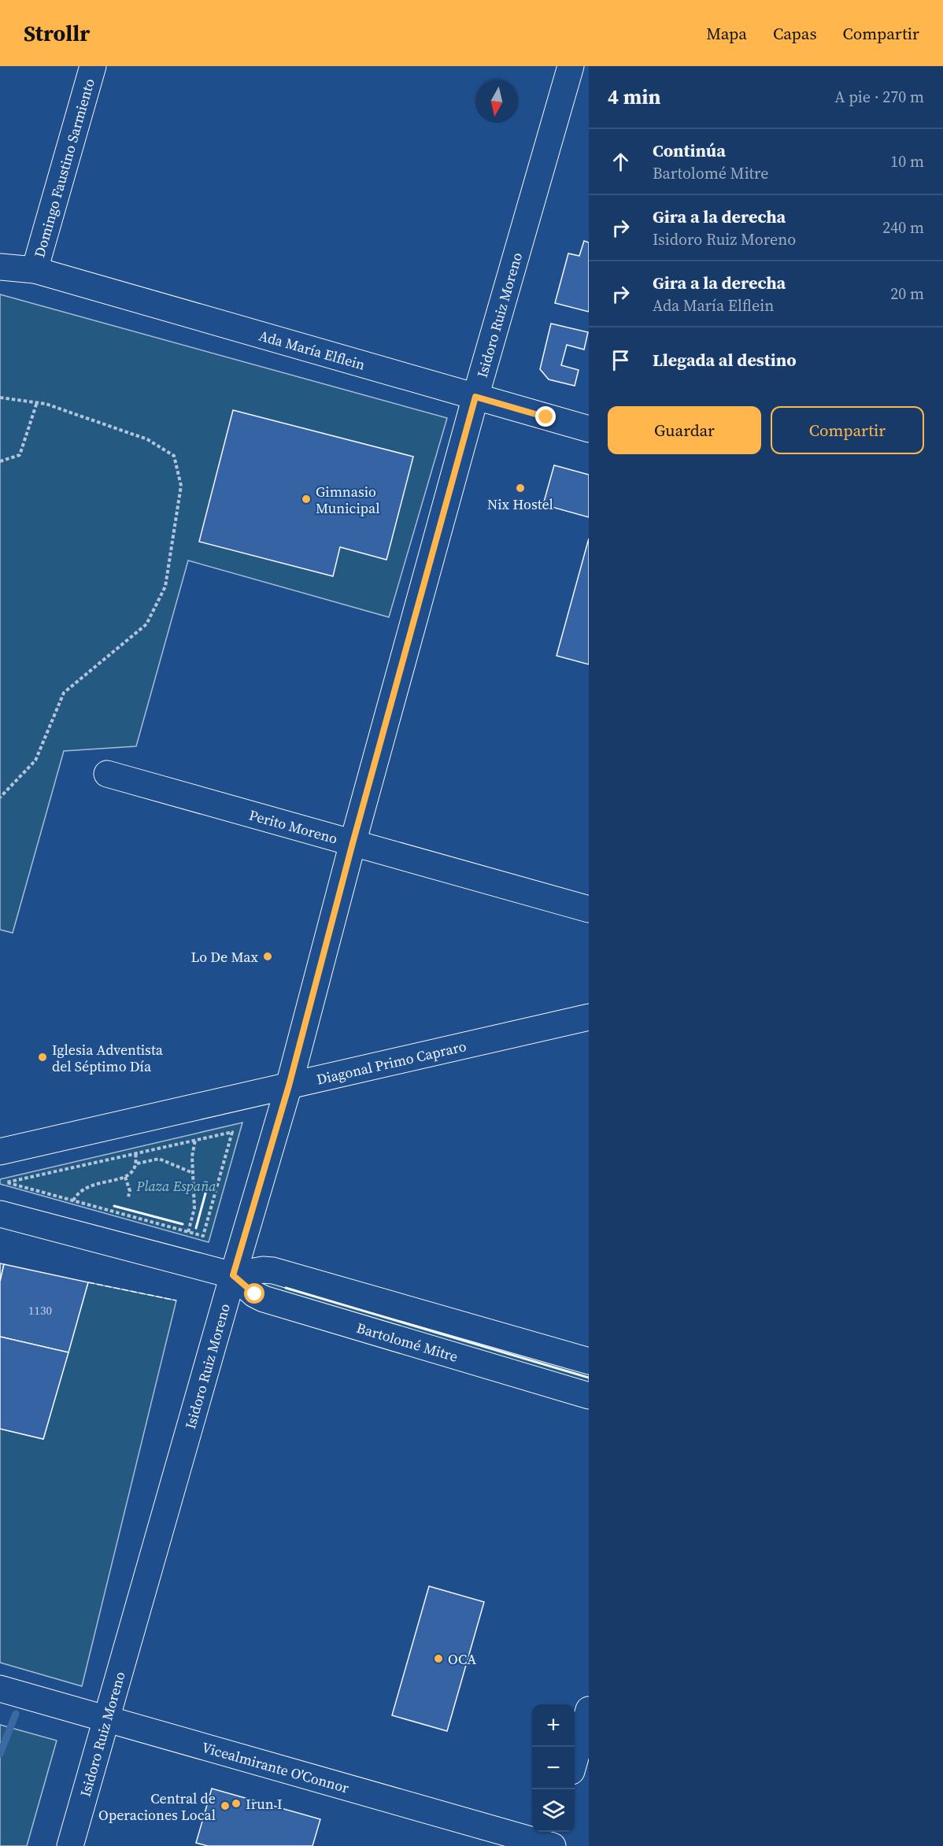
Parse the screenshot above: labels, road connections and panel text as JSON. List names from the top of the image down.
{
  "streets": {
    "street": [
      "Domingo Faustino Sarmiento",
      "Isidoro Ruiz Moreno",
      "Ada María Elflein",
      "Perito Moreno",
      "Diagonal Primo Capraro",
      "Bartolomé Mitre",
      "Vicealmirante O'Connor"
    ]
  },
  "crossings": [
    ["Domingo Faustino Sarmiento", "Ada María Elflein"],
    ["Isidoro Ruiz Moreno", "Ada María Elflein"],
    ["Isidoro Ruiz Moreno", "Perito Moreno"],
    ["Isidoro Ruiz Moreno", "Diagonal Primo Capraro"],
    ["Isidoro Ruiz Moreno", "Bartolomé Mitre"],
    ["Isidoro Ruiz Moreno", "Vicealmirante O'Connor"]
  ],
  "parks": ["Plaza España"],
  "places": [
    "Nix Hostel",
    "Gimnasio Municipal",
    "Lo De Max",
    "Iglesia Adventista del Séptimo Día",
    "OCA",
    "Irun I",
    "Central de Operaciones Local"
  ],
  "house_numbers": ["1130"],
  "north": "bottom",
  "page": {
    "header": "Strollr",
    "nav": ["Mapa", "Capas", "Compartir"],
    "heading": ["4 min", "A pie · 270 m"],
    "list": [
      ["Continúa", "Bartolomé Mitre", "10 m"],
      ["Gira a la derecha", "Isidoro Ruiz Moreno", "240 m"],
      ["Gira a la derecha", "Ada María Elflein", "20 m"],
      "Llegada al destino"
    ],
    "buttons": ["Guardar", "Compartir"],
    "map_buttons": ["+", "−"]
  }
}
